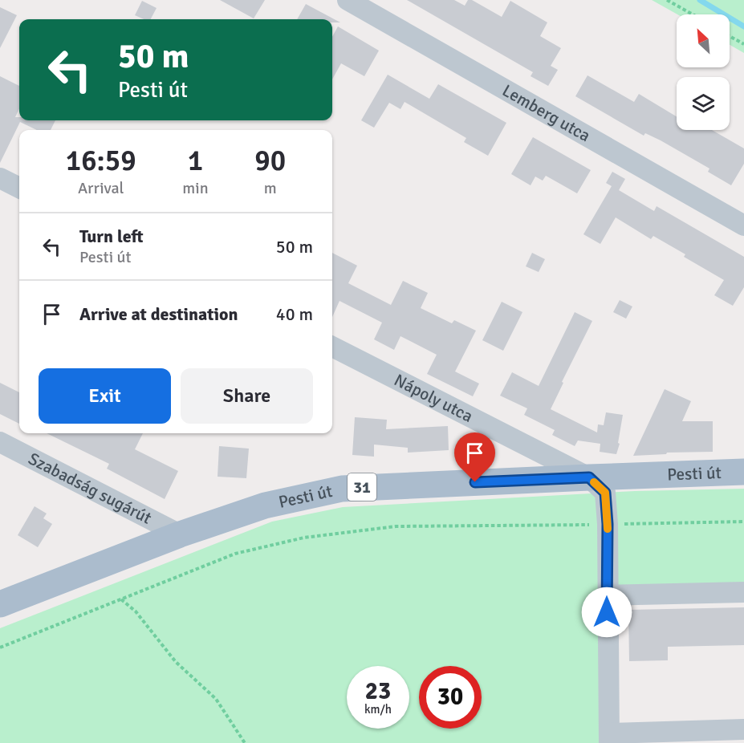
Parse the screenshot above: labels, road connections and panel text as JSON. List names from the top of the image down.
{
  "streets": {
    "main road": ["Pesti út", "31"],
    "street": ["Lemberg utca", "Nápoly utca", "Szabadság sugárút"]
  },
  "crossings": [
    ["Nápoly utca", "Pesti út"],
    ["Pesti út", "Szabadság sugárút"]
  ],
  "north": "top left",
  "page": {
    "turn": ["50 m", "Pesti út"],
    "eta": [
      "16:59",
      "Arrival",
      "1",
      "min",
      "90",
      "m"
    ],
    "list": [
      {
        "name": "Turn left",
        "note": "Pesti út",
        "value": "50 m"
      },
      {
        "name": "Arrive at destination",
        "value": "40 m"
      }
    ],
    "buttons": ["Exit", "Share"],
    "speed": "23 km/h",
    "limit": "30"
  }
}
